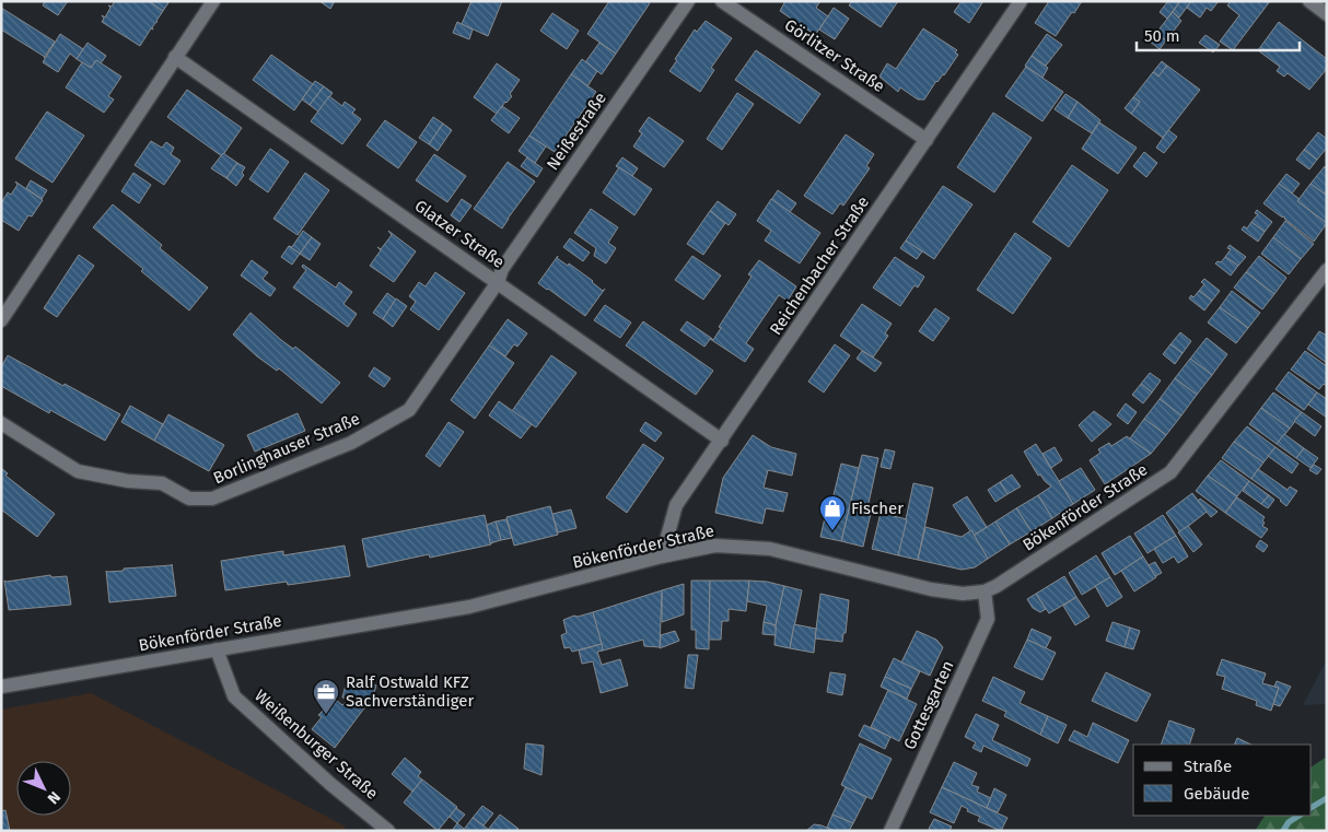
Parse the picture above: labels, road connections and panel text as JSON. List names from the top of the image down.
{
  "streets": {
    "street": [
      "Görlitzer Straße",
      "Neißestraße",
      "Glatzer Straße",
      "Reichenbacher Straße",
      "Borlinghauser Straße",
      "Bökenförder Straße",
      "Gottesgarten",
      "Weißenburger Straße"
    ]
  },
  "crossings": [
    ["Görlitzer Straße", "Reichenbacher Straße"],
    ["Neißestraße", "Glatzer Straße"],
    ["Neißestraße", "Borlinghauser Straße"],
    ["Glatzer Straße", "Reichenbacher Straße"],
    ["Glatzer Straße", "Borlinghauser Straße"],
    ["Reichenbacher Straße", "Bökenförder Straße"],
    ["Bökenförder Straße", "Gottesgarten"],
    ["Bökenförder Straße", "Weißenburger Straße"]
  ],
  "places": {
    "shop": ["Fischer"],
    "office": ["Ralf Ostwald KFZ Sachverständiger"]
  },
  "legend": ["Straße", "Gebäude"],
  "scale_bar": "50 m",
  "north": "bottom right"
}
